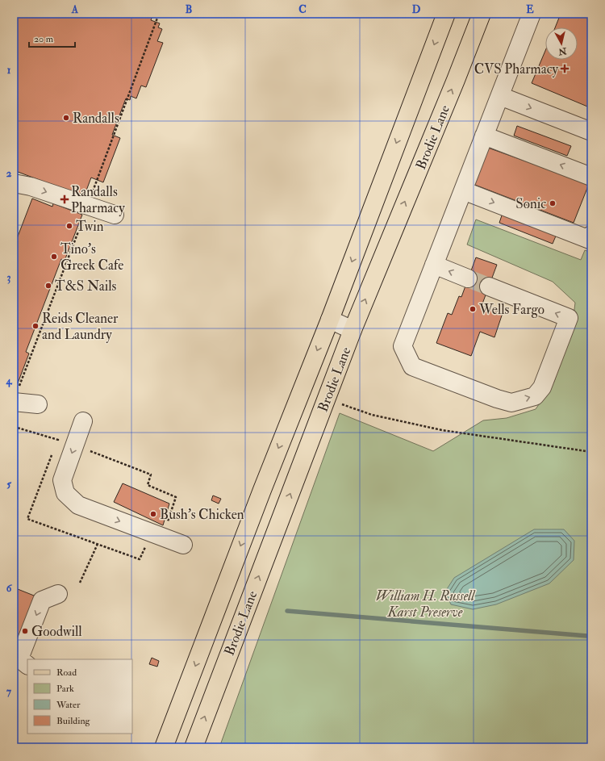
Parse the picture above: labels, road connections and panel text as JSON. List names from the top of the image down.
{
  "streets": {
    "main road": ["Brodie Lane"]
  },
  "parks": ["William H. Russell Karst Preserve"],
  "places": {
    "health": ["CVS Pharmacy", "Randalls Pharmacy"],
    "other": [
      "Randalls",
      "Sonic",
      "Twin",
      "Tino's Greek Cafe",
      "T&S Nails",
      "Wells Fargo",
      "Reids Cleaner and Laundry",
      "Bush's Chicken",
      "Goodwill"
    ]
  },
  "legend": [
    "Road",
    "Park",
    "Water",
    "Building"
  ],
  "scale_bar": "20 m",
  "north": "bottom",
  "grid": {
    "columns": [
      "A",
      "B",
      "C",
      "D",
      "E"
    ],
    "rows": [
      "1",
      "2",
      "3",
      "4",
      "5",
      "6",
      "7"
    ]
  }
}
